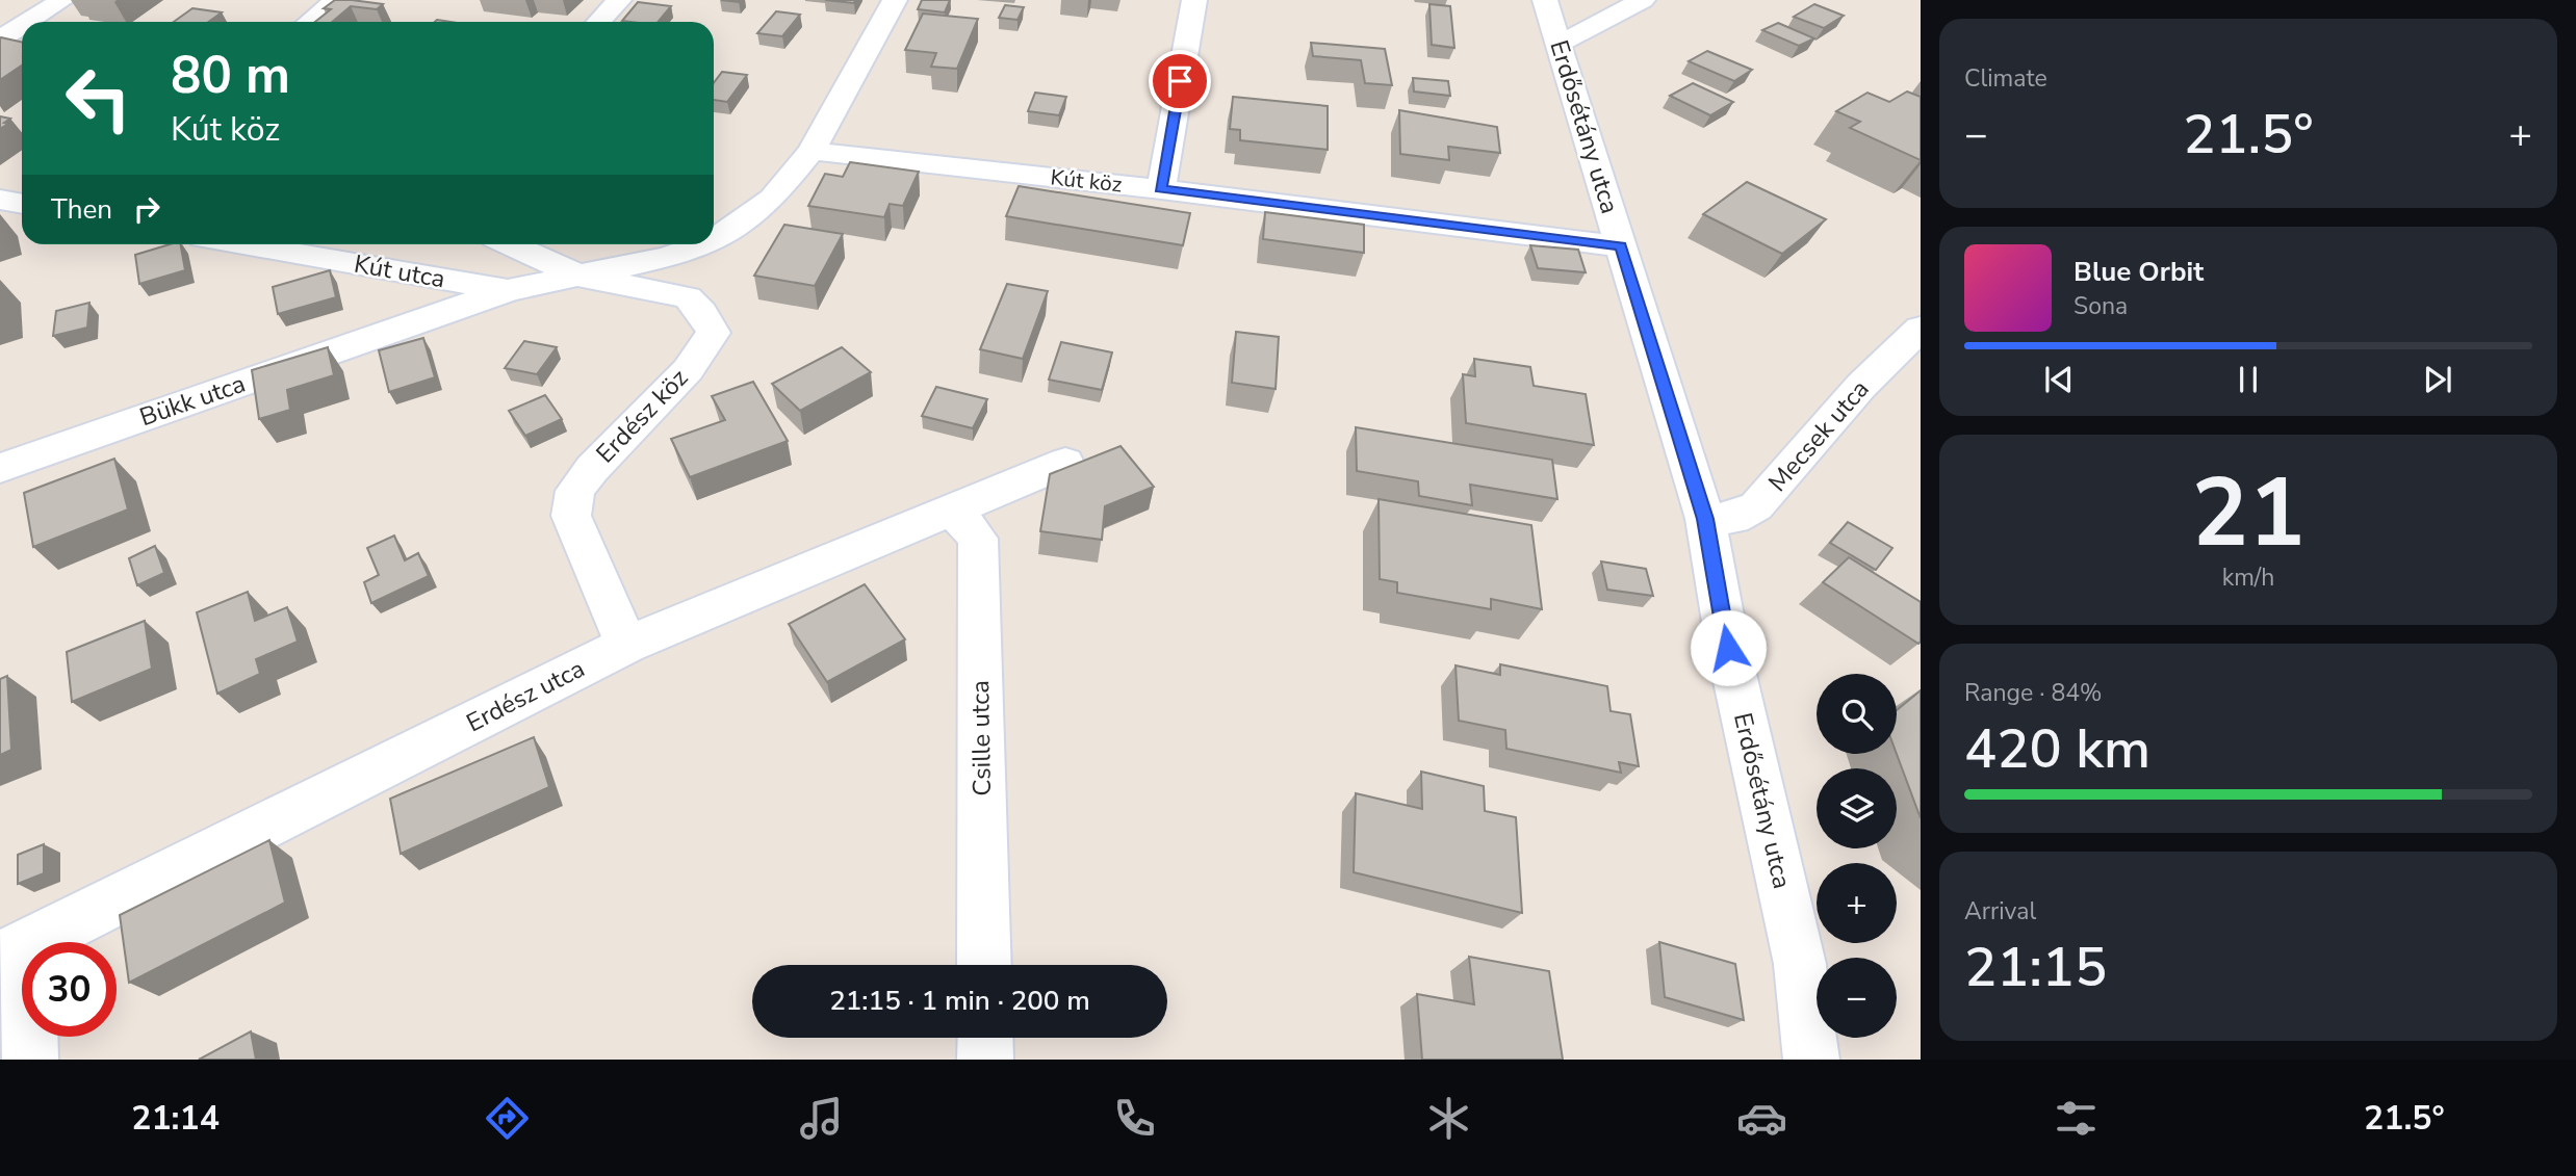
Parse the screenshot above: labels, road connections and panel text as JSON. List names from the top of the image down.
{
  "streets": {
    "street": [
      "Erdősétány utca",
      "Kút köz",
      "Kút utca",
      "Bükk utca",
      "Erdész köz",
      "Mecsek utca",
      "Erdész utca",
      "Csille utca"
    ]
  },
  "crossings": [
    ["Erdősétány utca", "Kút köz"],
    ["Erdősétány utca", "Mecsek utca"],
    ["Kút utca", "Bükk utca"],
    ["Erdész köz", "Erdész utca"],
    ["Erdész utca", "Csille utca"]
  ],
  "page": {
    "tile": [
      "Climate",
      ["21", "km/h"],
      ["Range · 84%", "420 km"],
      ["Arrival", "21:15"]
    ],
    "turn": ["80 m", "Kút köz"],
    "heat": ["−", "21.5°", "+"],
    "then": "Then",
    "song": ["Blue Orbit", "Sona"],
    "map_buttons": ["+", "−"],
    "limit": "30",
    "trip": "21:15 · 1 min · 200 m",
    "tabs": ["21:14", "21.5°"]
  }
}
